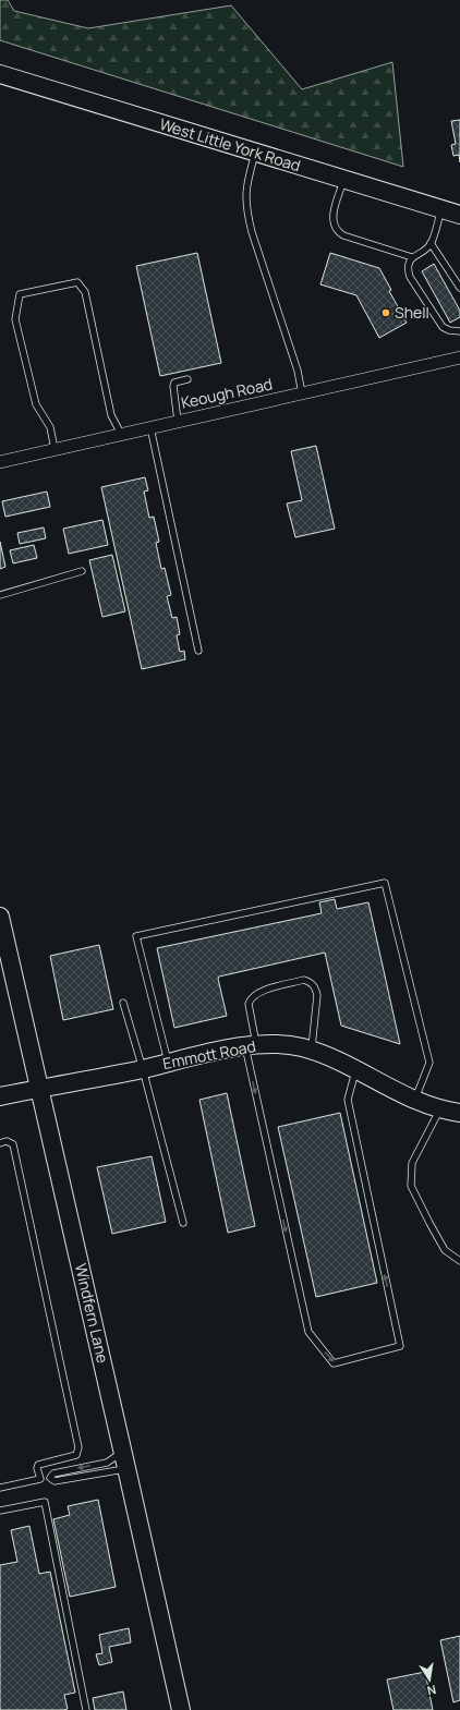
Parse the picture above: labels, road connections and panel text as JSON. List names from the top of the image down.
{
  "streets": {
    "street": [
      "West Little York Road",
      "Keough Road",
      "Emmott Road",
      "Windfern Lane"
    ]
  },
  "crossings": [
    ["Emmott Road", "Windfern Lane"]
  ],
  "places": ["Shell"],
  "north": "bottom"
}
